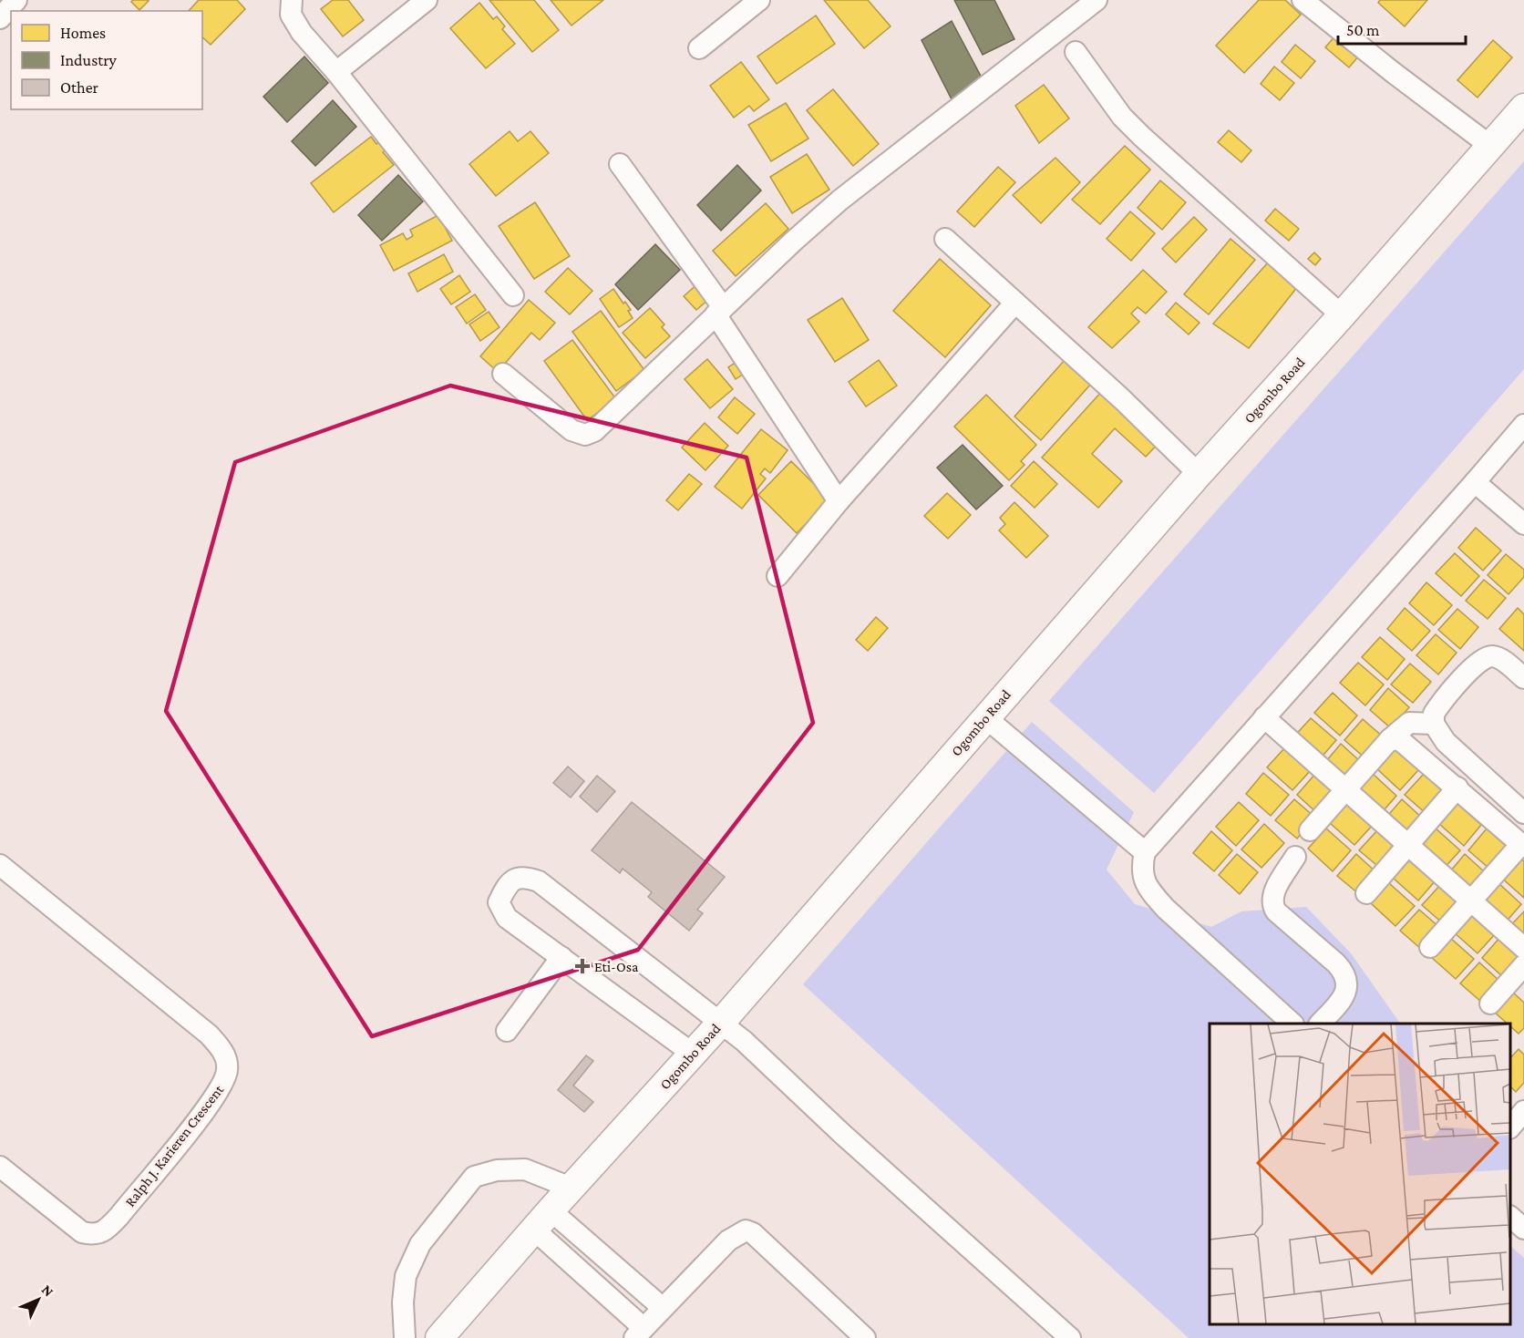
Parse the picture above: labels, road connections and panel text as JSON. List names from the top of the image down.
{
  "streets": {
    "main road": ["Ogombo Road"],
    "street": ["Ralph J. Karieren Crescent"]
  },
  "places": {
    "health": ["Eti-Osa"]
  },
  "legend": ["Homes", "Industry", "Other"],
  "scale_bar": "50 m",
  "north": "top right"
}
